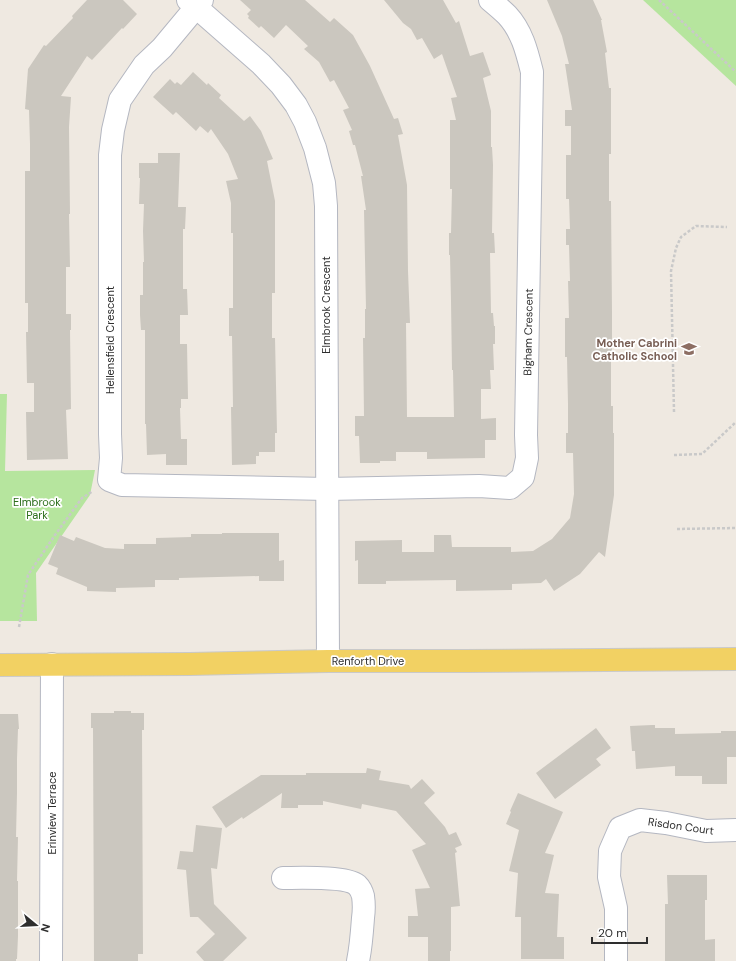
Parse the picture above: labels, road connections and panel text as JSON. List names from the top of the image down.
{
  "streets": {
    "main road": ["Renforth Drive"],
    "street": [
      "Elmbrook Crescent",
      "Bigham Crescent",
      "Hellensfield Crescent",
      "Erinview Terrace",
      "Risdon Court"
    ]
  },
  "crossings": [
    ["Elmbrook Crescent", "Bigham Crescent"],
    ["Elmbrook Crescent", "Hellensfield Crescent"],
    ["Elmbrook Crescent", "Renforth Drive"],
    ["Renforth Drive", "Erinview Terrace"]
  ],
  "parks": ["Elmbrook Park"],
  "places": {
    "school or university": ["Mother Cabrini Catholic School"]
  },
  "scale_bar": "20 m",
  "north": "right"
}
